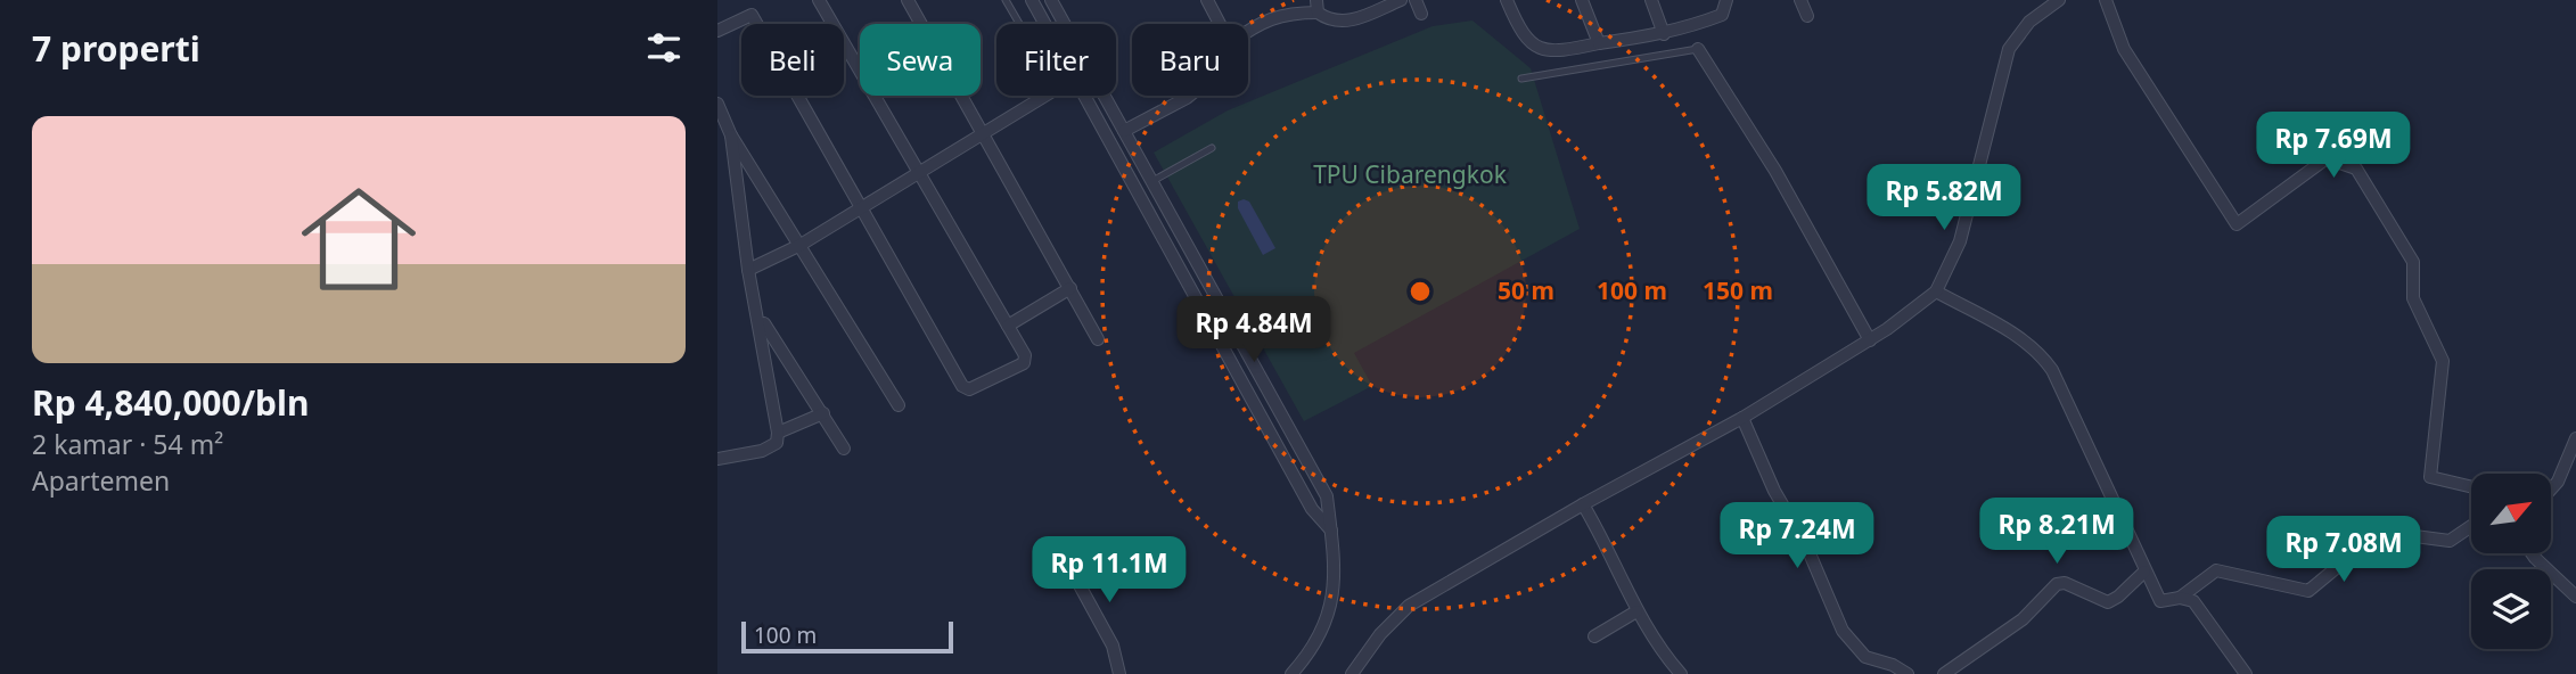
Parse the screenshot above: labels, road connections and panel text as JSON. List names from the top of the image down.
{
  "parks": ["TPU Cibarengkok"],
  "scale_bar": "100 m",
  "north": "top right",
  "page": {
    "heading": "7 properti",
    "chip": [
      "Beli",
      "Sewa",
      "Filter",
      "Baru"
    ],
    "list": [
      {
        "name": "Rp 4,840,000/bln",
        "note": "2 kamar · 54 m² · Apartemen"
      }
    ],
    "price": [
      "Rp 7.69M",
      "Rp 5.82M",
      "Rp 4.84M",
      "Rp 8.21M",
      "Rp 7.24M",
      "Rp 7.08M",
      "Rp 11.1M"
    ],
    "scale": "100 m"
  },
  "rings": ["50 m", "100 m", "150 m"]
}
